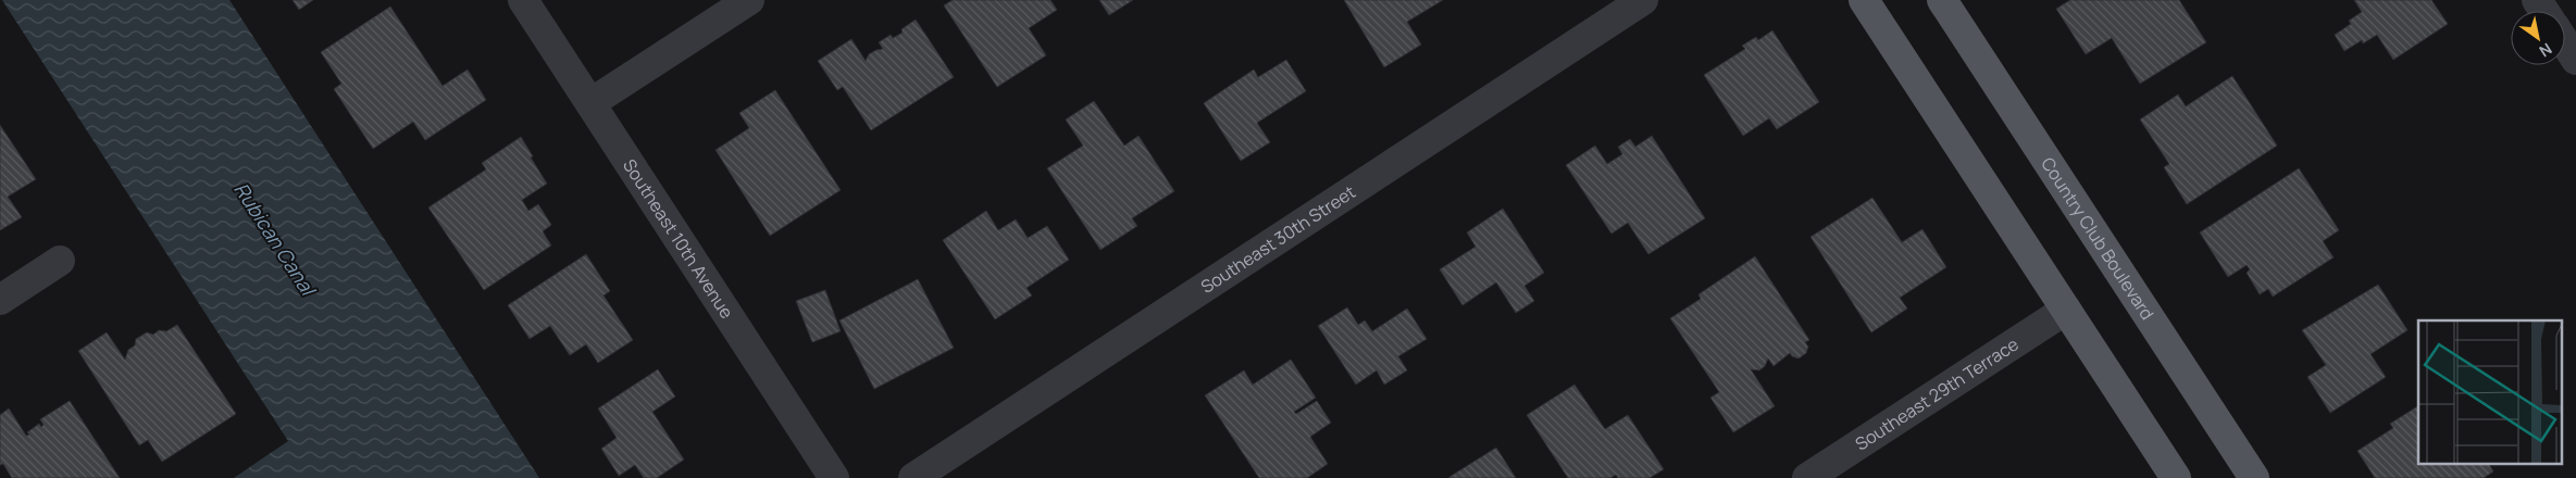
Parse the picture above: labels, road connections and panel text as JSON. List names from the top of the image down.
{
  "streets": {
    "main road": ["Country Club Boulevard"],
    "street": ["Southeast 10th Avenue", "Southeast 30th Street", "Southeast 29th Terrace"]
  },
  "water": ["Rubican Canal"],
  "north": "bottom right"
}
